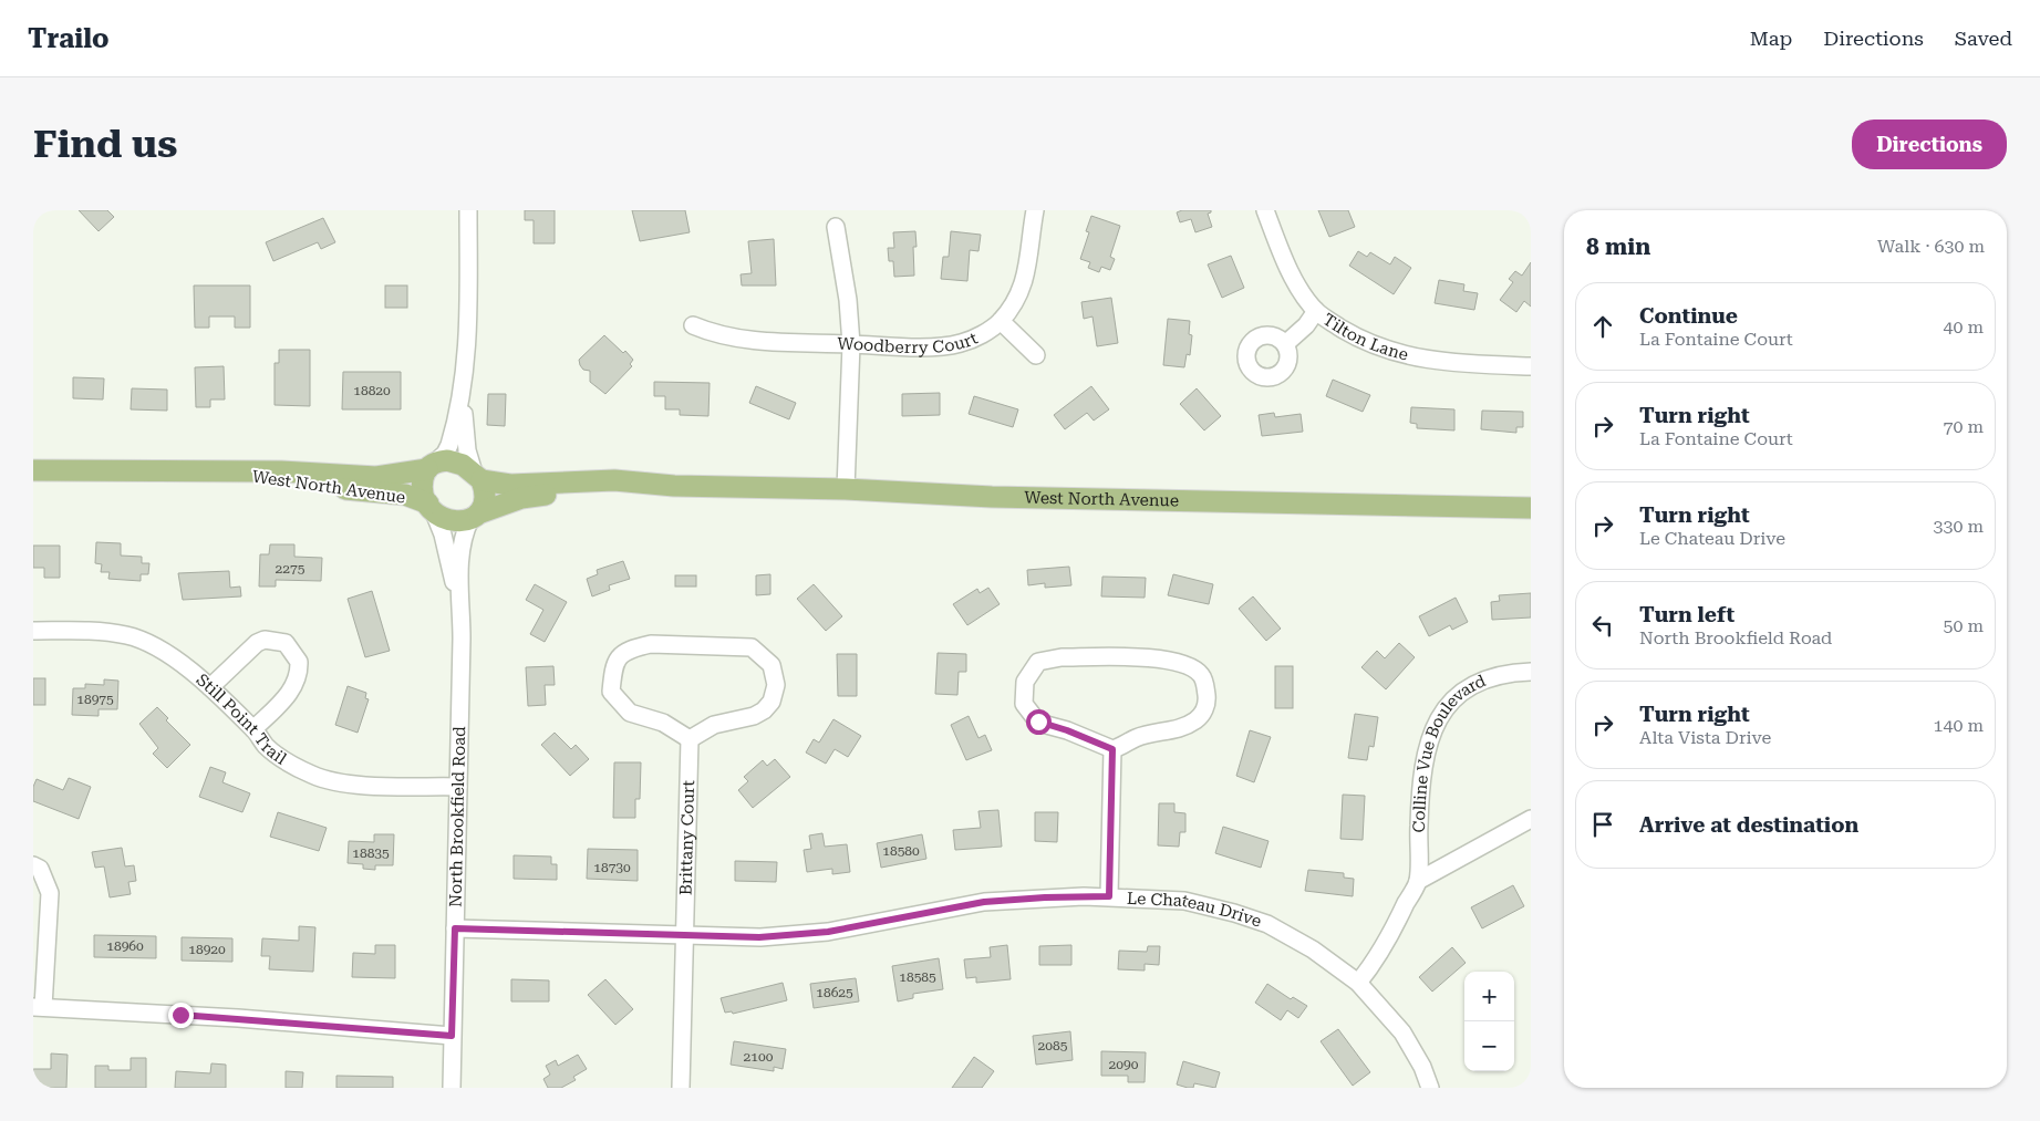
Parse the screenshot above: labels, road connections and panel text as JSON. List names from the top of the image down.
{
  "streets": {
    "main road": ["West North Avenue"],
    "street": [
      "Tilton Lane",
      "Woodberry Court",
      "Still Point Trail",
      "Colline Vue Boulevard",
      "North Brookfield Road",
      "Brittany Court",
      "Le Chateau Drive"
    ]
  },
  "crossings": [
    ["West North Avenue", "North Brookfield Road"],
    ["Still Point Trail", "North Brookfield Road"],
    ["Colline Vue Boulevard", "Le Chateau Drive"],
    ["North Brookfield Road", "Le Chateau Drive"],
    ["Brittany Court", "Le Chateau Drive"]
  ],
  "house_numbers": [
    "18820",
    "2275",
    "18975",
    "18580",
    "18835",
    "18730",
    "18960",
    "18920",
    "18585",
    "18625",
    "2085",
    "2100",
    "2090"
  ],
  "page": {
    "header": "Trailo",
    "nav": ["Map", "Directions", "Saved"],
    "buttons": "Directions",
    "title": "Find us",
    "heading": ["8 min", "Walk · 630 m"],
    "list": [
      ["Continue", "La Fontaine Court", "40 m"],
      ["Turn right", "La Fontaine Court", "70 m"],
      ["Turn right", "Le Chateau Drive", "330 m"],
      ["Turn left", "North Brookfield Road", "50 m"],
      ["Turn right", "Alta Vista Drive", "140 m"],
      "Arrive at destination"
    ],
    "map_buttons": ["+", "−"]
  }
}
